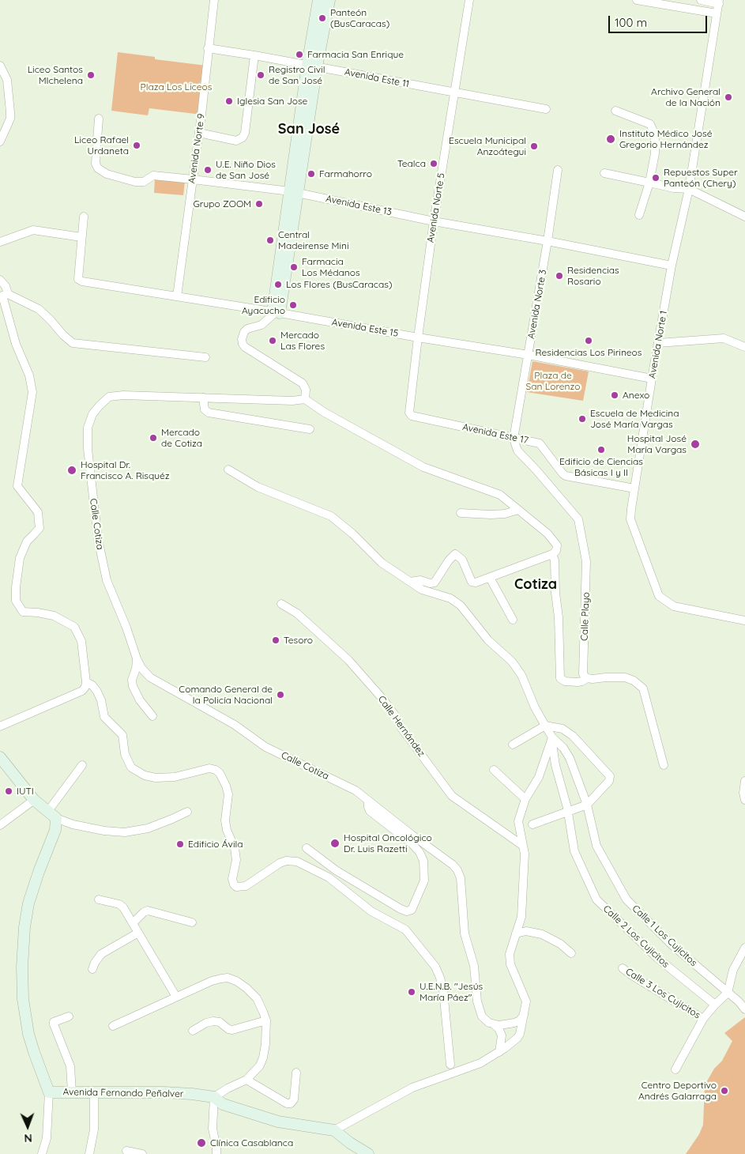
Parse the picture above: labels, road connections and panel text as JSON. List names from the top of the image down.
{
  "streets": {
    "main road": ["Avenida Fernando Peñalver"],
    "street": [
      "Avenida Este 11",
      "Avenida Norte 9",
      "Avenida Este 13",
      "Avenida Norte 5",
      "Avenida Norte 3",
      "Avenida Este 15",
      "Avenida Norte 1",
      "Avenida Este 17",
      "Calle Cotiza",
      "Calle Playo",
      "Calle Hernández",
      "Calle 1 Los Cujicitos",
      "Calle 2 Los Cujicitos",
      "Calle 3 Los Cujicitos"
    ]
  },
  "crossings": [
    ["Avenida Este 11", "Avenida Norte 9"],
    ["Avenida Este 11", "Avenida Norte 5"],
    ["Avenida Norte 9", "Avenida Este 13"],
    ["Avenida Norte 9", "Avenida Este 15"],
    ["Avenida Este 13", "Avenida Norte 5"],
    ["Avenida Este 13", "Avenida Norte 3"],
    ["Avenida Este 13", "Avenida Norte 1"],
    ["Avenida Norte 5", "Avenida Este 15"],
    ["Avenida Norte 5", "Avenida Este 17"],
    ["Avenida Norte 3", "Avenida Este 15"],
    ["Avenida Norte 3", "Avenida Este 17"],
    ["Avenida Norte 3", "Calle Playo"],
    ["Avenida Este 15", "Avenida Norte 1"],
    ["Avenida Norte 1", "Avenida Este 17"],
    ["Avenida Este 17", "Calle Playo"],
    ["Calle 1 Los Cujicitos", "Calle 2 Los Cujicitos"]
  ],
  "districts": ["San José", "Cotiza"],
  "parks": ["Plaza Los Liceos", "Plaza de San Lorenzo"],
  "places": [
    "Panteón (BusCaracas)",
    "Farmacia San Enrique",
    "Liceo Santos MIchelena",
    "Registro Civil de San José",
    "Archivo General de la Nación",
    "Iglesia San Jose",
    "Instituto Médico José Gregorio Hernández",
    "Liceo Rafael Urdaneta",
    "Escuela Municipal Anzoátegui",
    "Tealca",
    "U.E. Niño Dios de San José",
    "Farmahorro",
    "Repuestos Super Panteón (Chery)",
    "Grupo ZOOM",
    "Central Madeirense Mini",
    "Farmacia Los Médanos",
    "Residencias Rosario",
    "Los Flores (BusCaracas)",
    "Edificio Ayacucho",
    "Mercado Las Flores",
    "Residencias Los Pirineos",
    "Anexo",
    "Escuela de Medicina José María Vargas",
    "Mercado de Cotiza",
    "Hospital José María Vargas",
    "Edificio de Ciencias Básicas I y II",
    "Hospital Dr. Francisco A. Risquéz",
    "Tesoro",
    "Comando General de la Policía Nacional",
    "IUTI",
    "Hospital Oncológico Dr. Luis Razetti",
    "Edificio Ávila",
    "U.E.N.B. \"Jesús María Páez\"",
    "Centro Deportivo Andrés Galarraga",
    "Clínica Casablanca"
  ],
  "scale_bar": "100 m",
  "north": "bottom"
}
